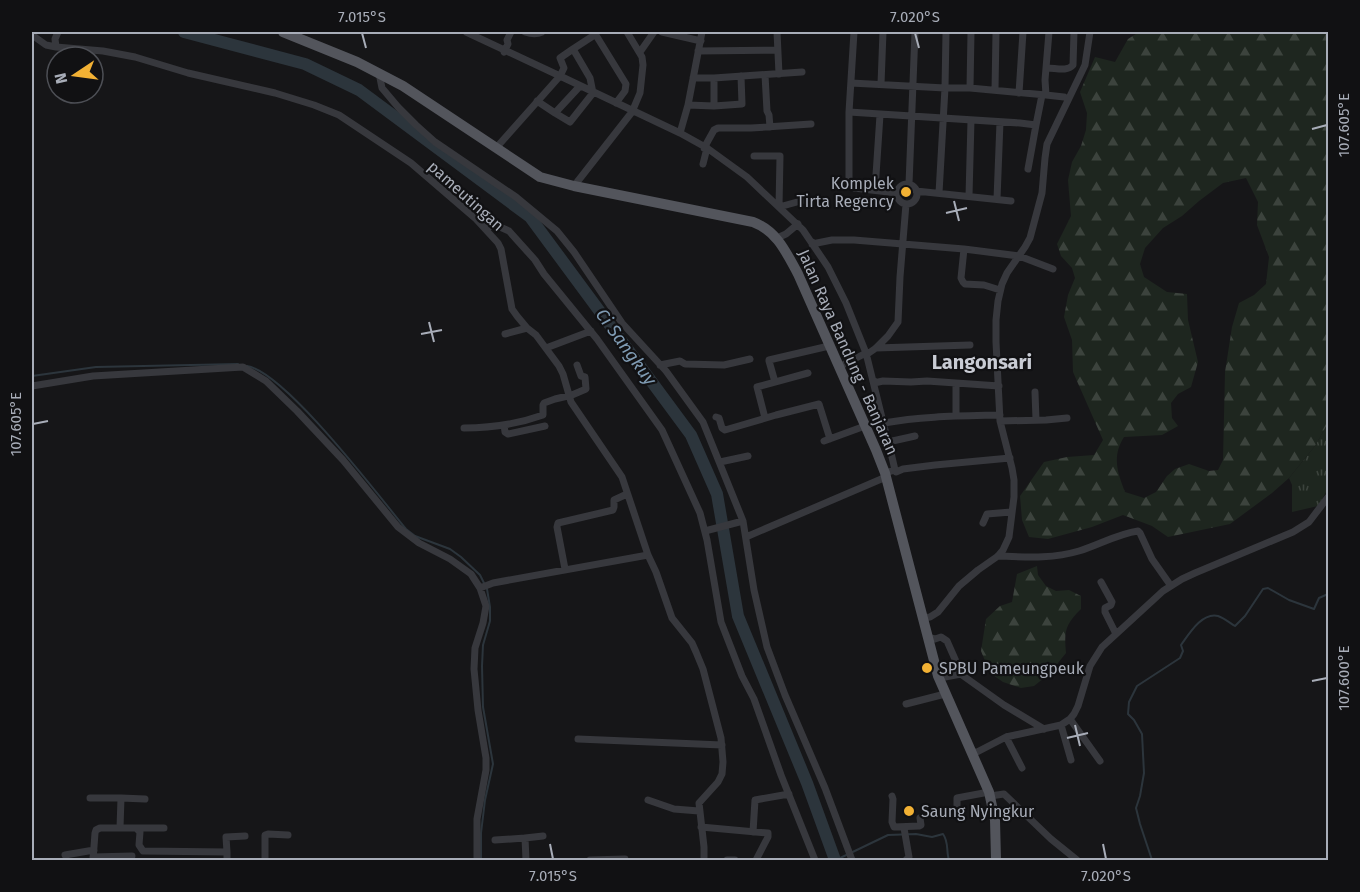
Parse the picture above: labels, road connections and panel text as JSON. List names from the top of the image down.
{
  "streets": {
    "main road": ["Jalan Raya Bandung - Banjaran"],
    "street": ["pameutingan"]
  },
  "districts": ["Langonsari"],
  "water": ["Ci Sangkuy"],
  "places": ["Komplek Tirta Regency", "SPBU Pameungpeuk", "Saung Nyingkur"],
  "north": "left",
  "coordinates": [
    "7.015°S",
    "7.020°S",
    "107.605°E",
    "107.600°E"
  ]
}
